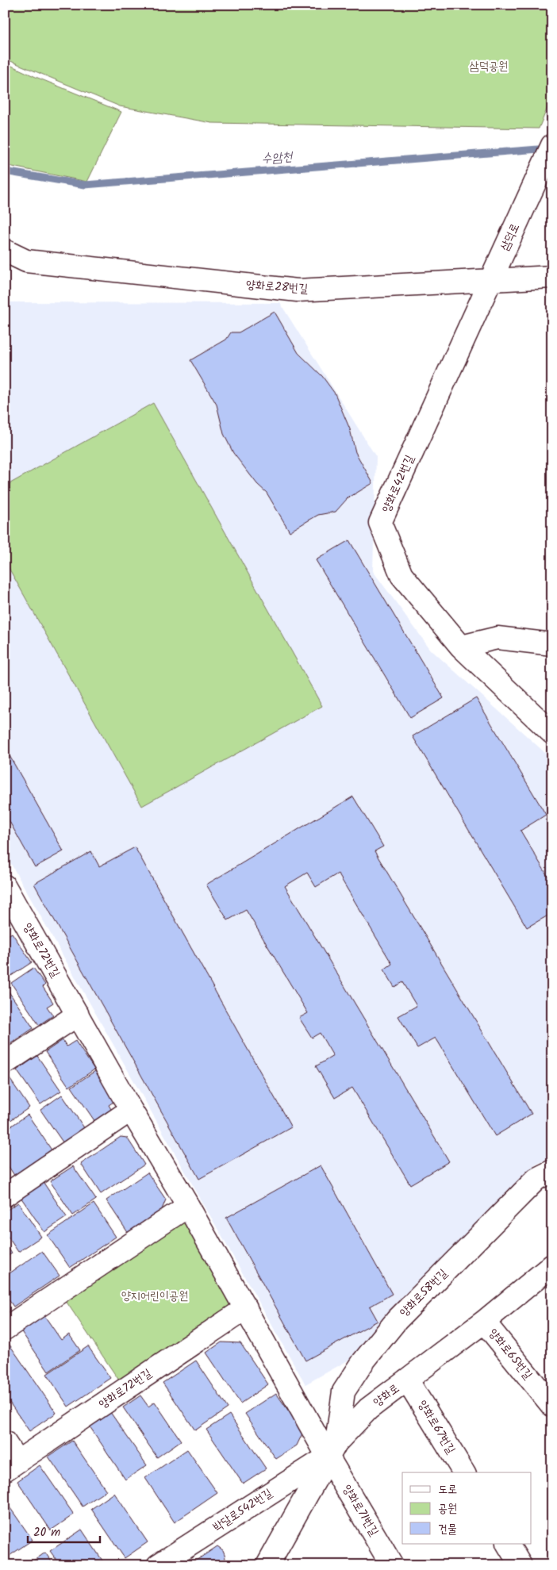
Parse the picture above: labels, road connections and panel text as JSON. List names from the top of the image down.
{
  "streets": {
    "street": [
      "삼덕로",
      "양화로28번길",
      "양화로42번길",
      "양화로72번길",
      "양화로58번길",
      "양화로65번길",
      "양화로",
      "양화로67번길",
      "박달로542번길",
      "양화로71번길"
    ]
  },
  "crossings": [
    ["삼덕로", "양화로28번길"],
    ["삼덕로", "양화로42번길"],
    ["양화로28번길", "양화로42번길"],
    ["양화로72번길", "양화로58번길"],
    ["양화로72번길", "양화로"],
    ["양화로72번길", "박달로542번길"],
    ["양화로72번길", "양화로71번길"],
    ["양화로58번길", "양화로"],
    ["양화로58번길", "박달로542번길"],
    ["양화로58번길", "양화로71번길"],
    ["양화로65번길", "양화로"],
    ["양화로", "양화로67번길"],
    ["양화로", "박달로542번길"],
    ["양화로", "양화로71번길"],
    ["박달로542번길", "양화로71번길"]
  ],
  "water": ["수암천"],
  "parks": ["삼덕공원", "양지어린이공원"],
  "legend": ["도로", "공원", "건물"],
  "scale_bar": "20 m"
}
